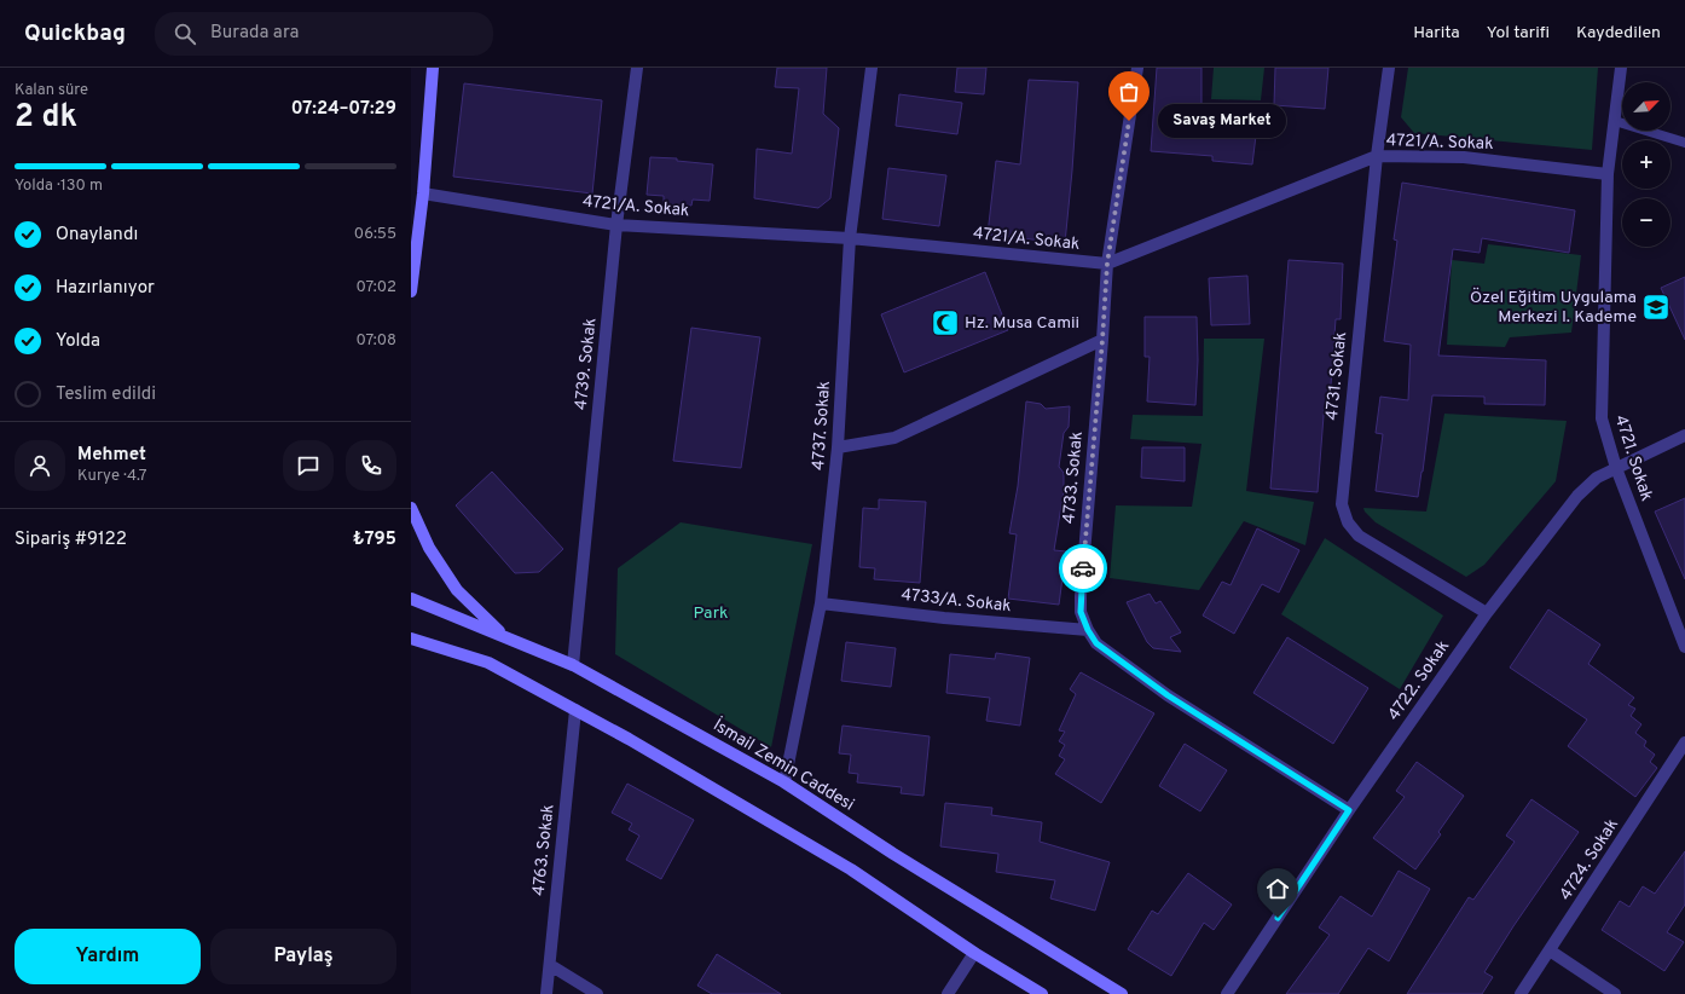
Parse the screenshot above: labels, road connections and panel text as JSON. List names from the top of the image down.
{
  "streets": {
    "main road": ["İsmail Zemin Caddesi"],
    "street": [
      "4721/A. Sokak",
      "4739. Sokak",
      "4731. Sokak",
      "4737. Sokak",
      "4721. Sokak",
      "4733. Sokak",
      "4733/A. Sokak",
      "4722. Sokak",
      "4763. Sokak",
      "4724. Sokak"
    ]
  },
  "crossings": [
    ["4721/A. Sokak", "4739. Sokak"],
    ["4721/A. Sokak", "4731. Sokak"],
    ["4721/A. Sokak", "4737. Sokak"],
    ["4721/A. Sokak", "4721. Sokak"],
    ["4721/A. Sokak", "4733. Sokak"],
    ["4739. Sokak", "İsmail Zemin Caddesi"],
    ["4731. Sokak", "4722. Sokak"],
    ["4737. Sokak", "4733/A. Sokak"],
    ["4737. Sokak", "İsmail Zemin Caddesi"],
    ["4721. Sokak", "4722. Sokak"],
    ["4733. Sokak", "4733/A. Sokak"],
    ["4733. Sokak", "4722. Sokak"]
  ],
  "parks": ["Park"],
  "places": {
    "other": ["Savaş Market"],
    "school or university": ["Özel Eğitim Uygulama Merkezi I. Kademe"],
    "mosque": ["Hz. Musa Camii"]
  },
  "north": "top right",
  "page": {
    "header": "Quickbag",
    "search": "Burada ara",
    "nav": ["Harita", "Yol tarifi", "Kaydedilen"],
    "heading": ["2 dk", "Kalan süre", "07:24–07:29"],
    "panel": [
      "Mehmet",
      "Kurye · 4.7",
      "Sipariş #9122",
      "₺795"
    ],
    "map_buttons": ["+", "−"],
    "bubble": "Savaş Market",
    "bar": "Yolda · 130 m",
    "list": [
      ["Onaylandı", "06:55"],
      ["Hazırlanıyor", "07:02"],
      ["Yolda", "07:08"],
      "Teslim edildi"
    ],
    "buttons": ["Yardım", "Paylaş"]
  }
}
